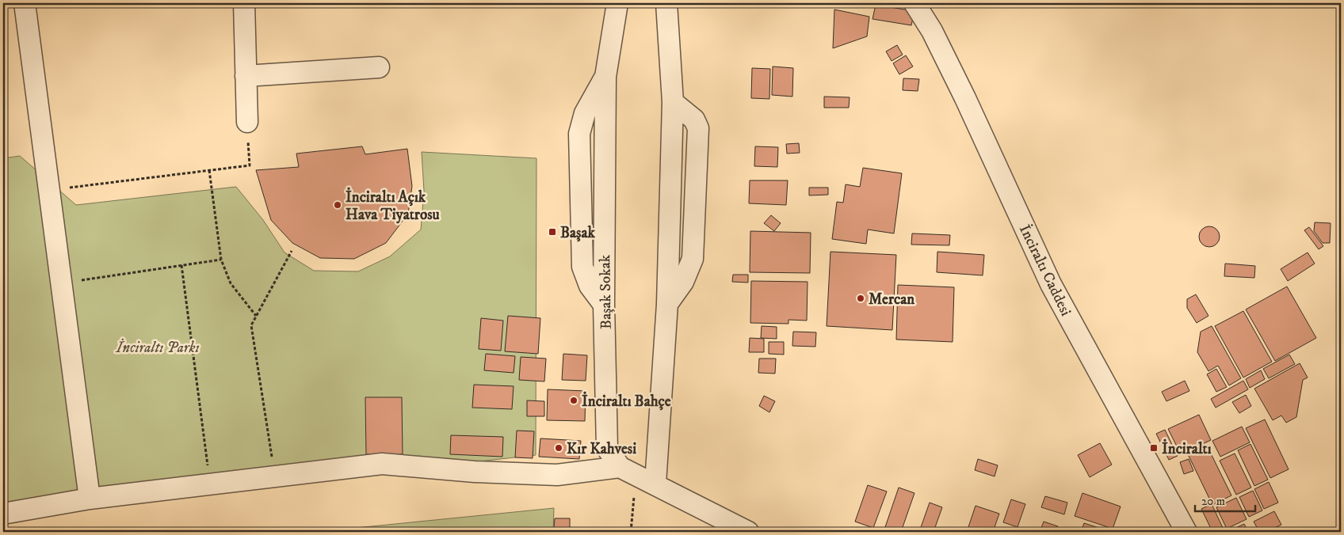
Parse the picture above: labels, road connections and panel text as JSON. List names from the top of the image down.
{
  "streets": {
    "street": ["İnciraltı Caddesi", "Başak Sokak"]
  },
  "parks": ["İnciraltı Parkı"],
  "places": {
    "other": [
      "İnciraltı Açık Hava Tiyatrosu",
      "Mercan",
      "İnciraltı Bahçe",
      "Kır Kahvesi"
    ],
    "transit": ["Başak", "İnciraltı"]
  },
  "scale_bar": "20 m"
}
